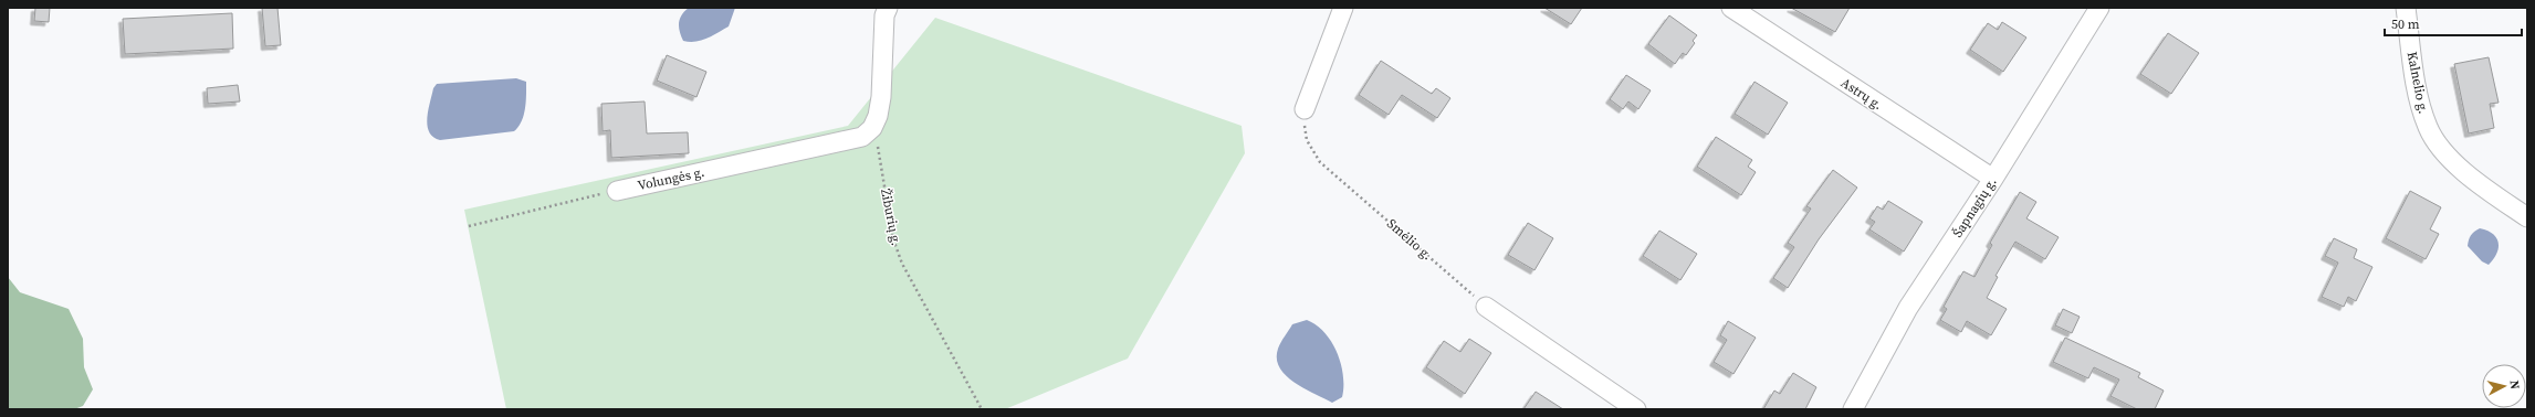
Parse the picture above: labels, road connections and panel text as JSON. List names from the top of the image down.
{
  "streets": {
    "street": [
      "Kalnelio g.",
      "Astrų g.",
      "Volungės g.",
      "Šapnagių g."
    ],
    "path": ["Žiburių g.", "Smėlio g."]
  },
  "crossings": [
    ["Astrų g.", "Šapnagių g."],
    ["Volungės g.", "Žiburių g."]
  ],
  "scale_bar": "50 m",
  "north": "right"
}
